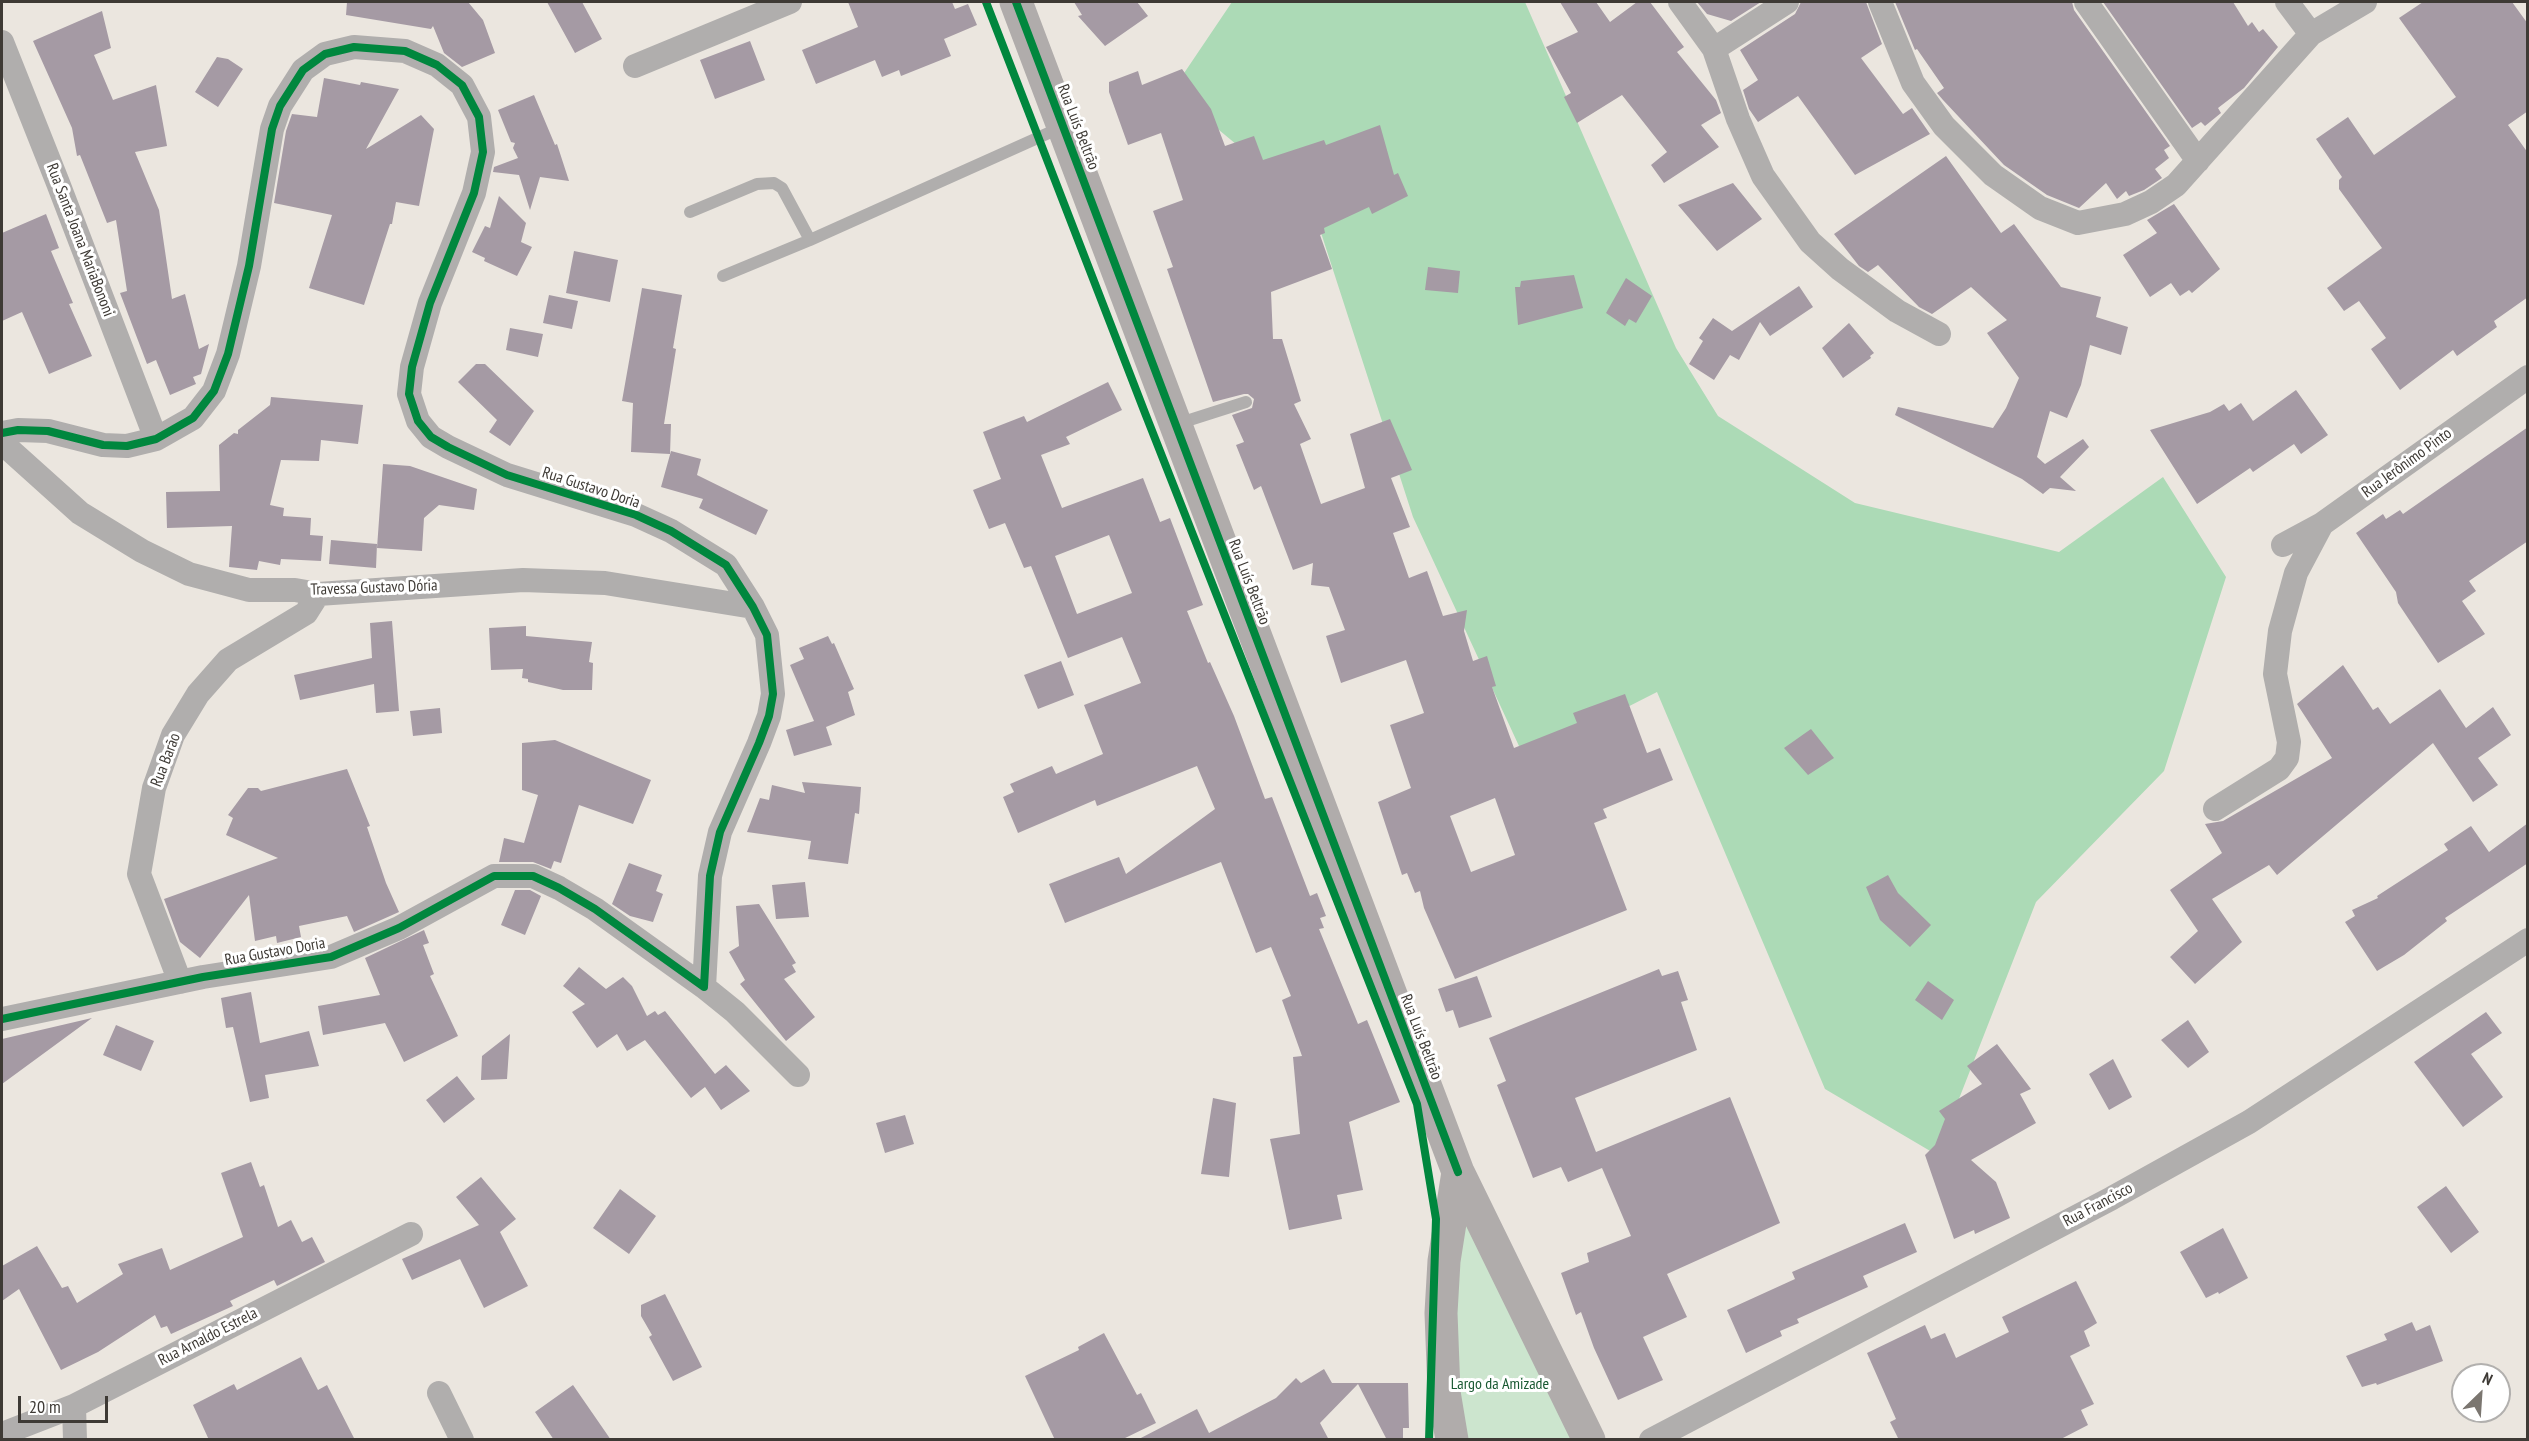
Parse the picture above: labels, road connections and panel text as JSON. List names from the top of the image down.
{
  "streets": {
    "main road": ["Rua Luís Beltrão"],
    "street": [
      "Rua Santa Joana MariaBononi",
      "Rua Jerônimo Pinto",
      "Rua Gustavo Doria",
      "Travessa Gustavo Dória",
      "Rua Barão",
      "Rua Francisco",
      "Rua Arnaldo Estrela"
    ]
  },
  "crossings": [
    ["Rua Santa Joana MariaBononi", "Rua Gustavo Doria"],
    ["Rua Gustavo Doria", "Travessa Gustavo Dória"],
    ["Rua Gustavo Doria", "Rua Barão"],
    ["Travessa Gustavo Dória", "Rua Barão"]
  ],
  "parks": ["Largo da Amizade"],
  "scale_bar": "20 m",
  "north": "top right"
}
